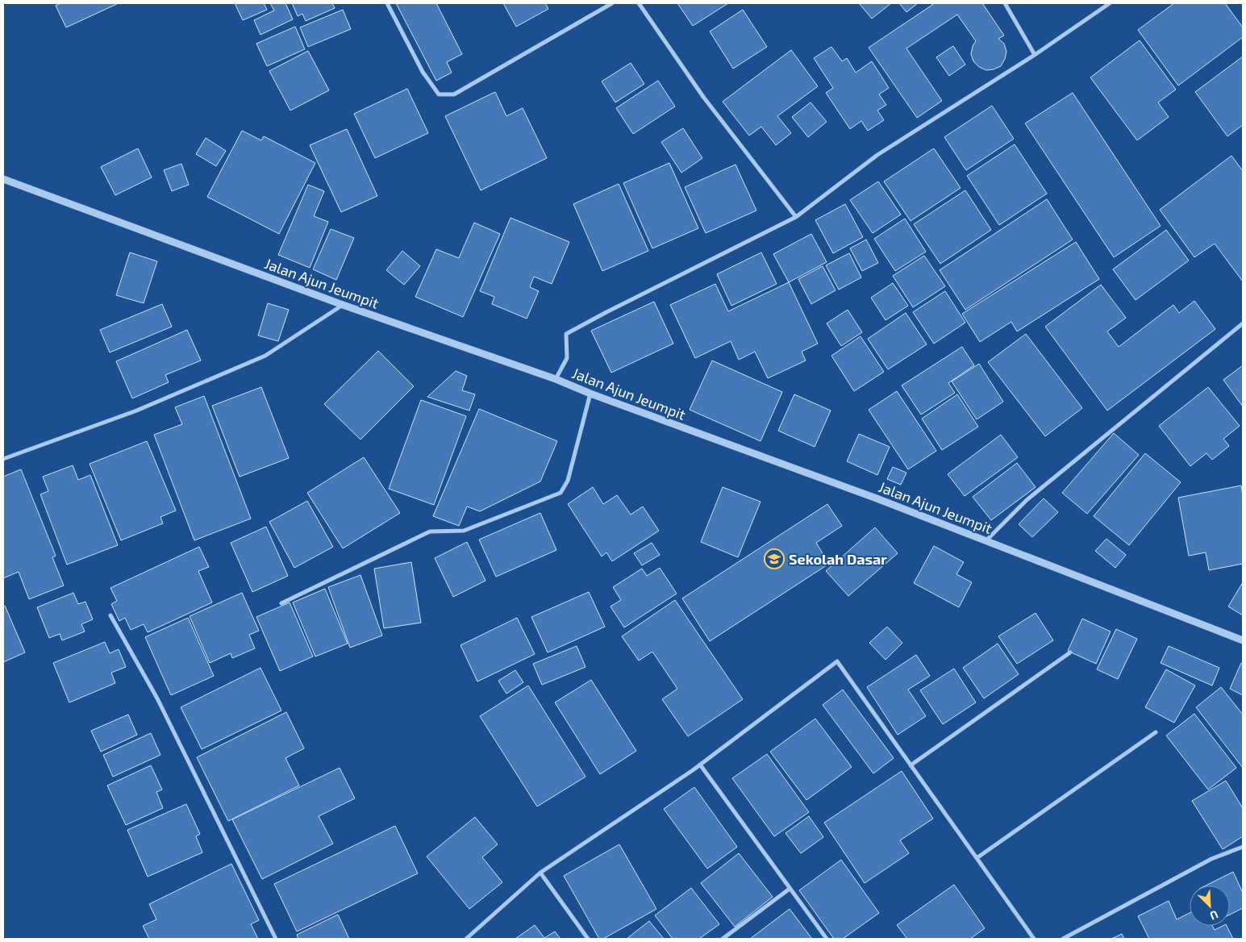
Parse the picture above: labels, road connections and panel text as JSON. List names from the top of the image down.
{
  "streets": {
    "street": ["Jalan Ajun Jeumpit"]
  },
  "places": {
    "school or university": ["Sekolah Dasar"]
  },
  "north": "bottom right"
}
